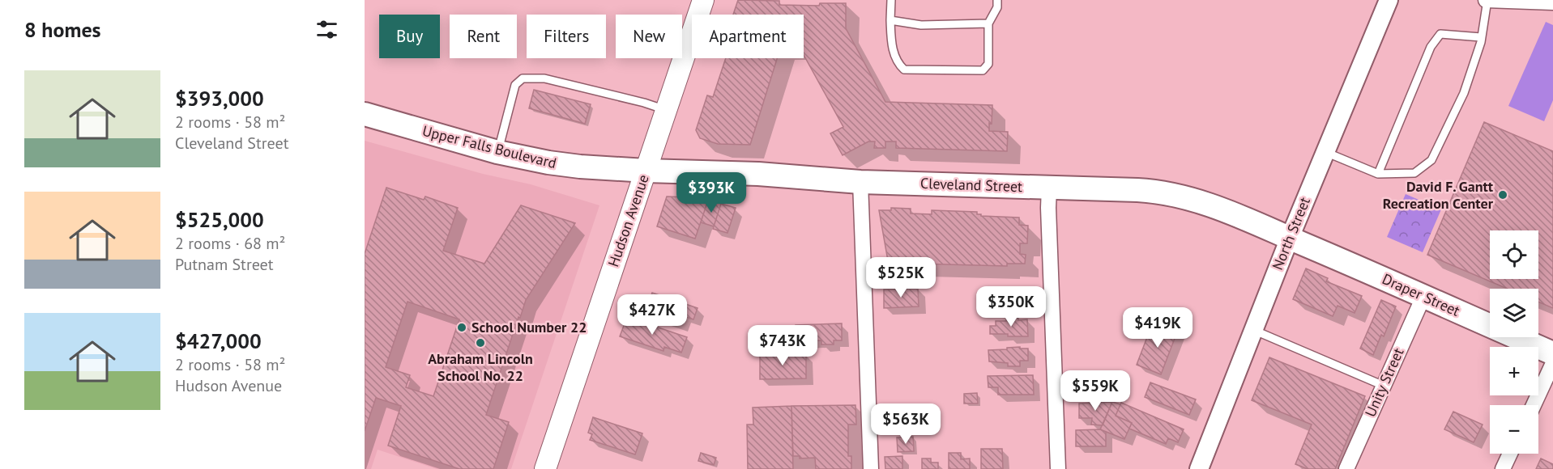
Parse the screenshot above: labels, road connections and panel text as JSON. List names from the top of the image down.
{
  "streets": {
    "main road": [
      "Upper Falls Boulevard",
      "Cleveland Street",
      "Hudson Avenue",
      "Draper Street"
    ],
    "street": ["North Street", "Unity Street"]
  },
  "crossings": [
    ["Upper Falls Boulevard", "Cleveland Street"],
    ["Upper Falls Boulevard", "Hudson Avenue"],
    ["Cleveland Street", "Hudson Avenue"],
    ["Cleveland Street", "North Street"],
    ["Cleveland Street", "Draper Street"],
    ["North Street", "Draper Street"],
    ["Draper Street", "Unity Street"]
  ],
  "places": ["David F. Gantt Recreation Center", "School Number 22", "Abraham Lincoln School No. 22"],
  "page": {
    "heading": "8 homes",
    "chip": [
      "Buy",
      "Rent",
      "Filters",
      "New",
      "Apartment"
    ],
    "list": [
      {
        "name": "$393,000",
        "note": "2 rooms · 58 m² · Cleveland Street"
      },
      {
        "name": "$525,000",
        "note": "2 rooms · 68 m² · Putnam Street"
      },
      {
        "name": "$427,000",
        "note": "2 rooms · 58 m² · Hudson Avenue"
      }
    ],
    "price": [
      "$393K",
      "$525K",
      "$350K",
      "$427K",
      "$419K",
      "$743K",
      "$559K",
      "$563K"
    ],
    "map_buttons": ["+", "−"]
  }
}
